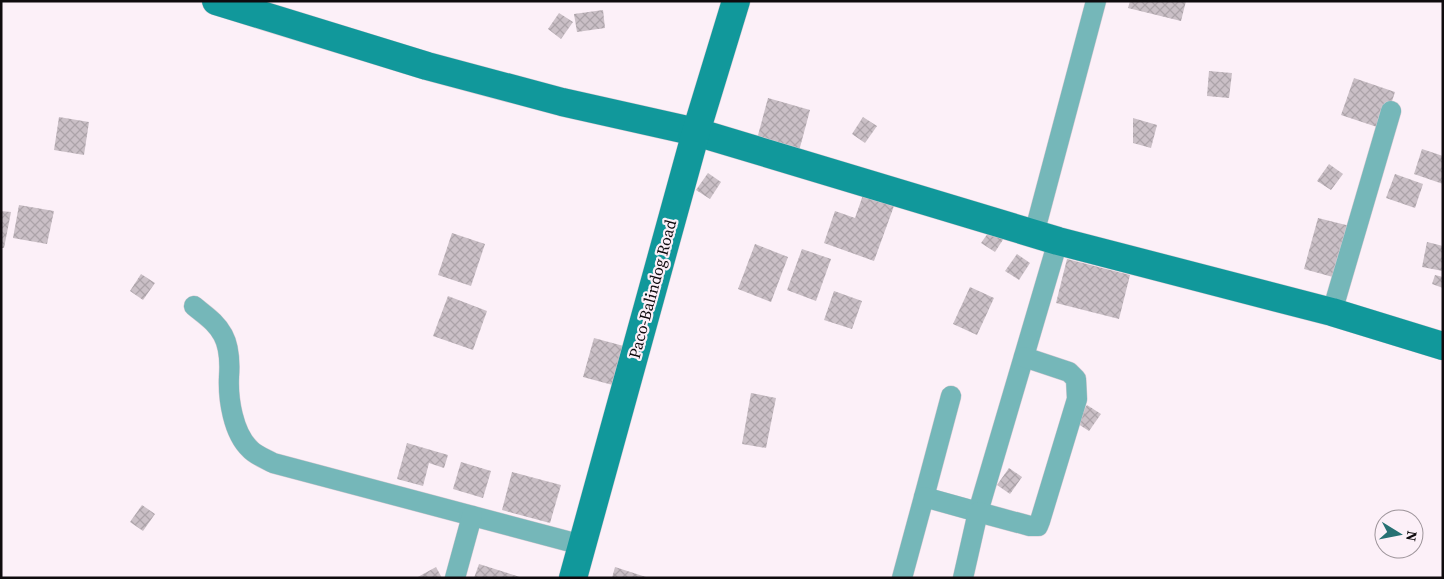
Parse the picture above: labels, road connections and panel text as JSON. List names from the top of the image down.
{
  "streets": {
    "street": ["Paco-Balindog Road"]
  },
  "north": "right"
}
